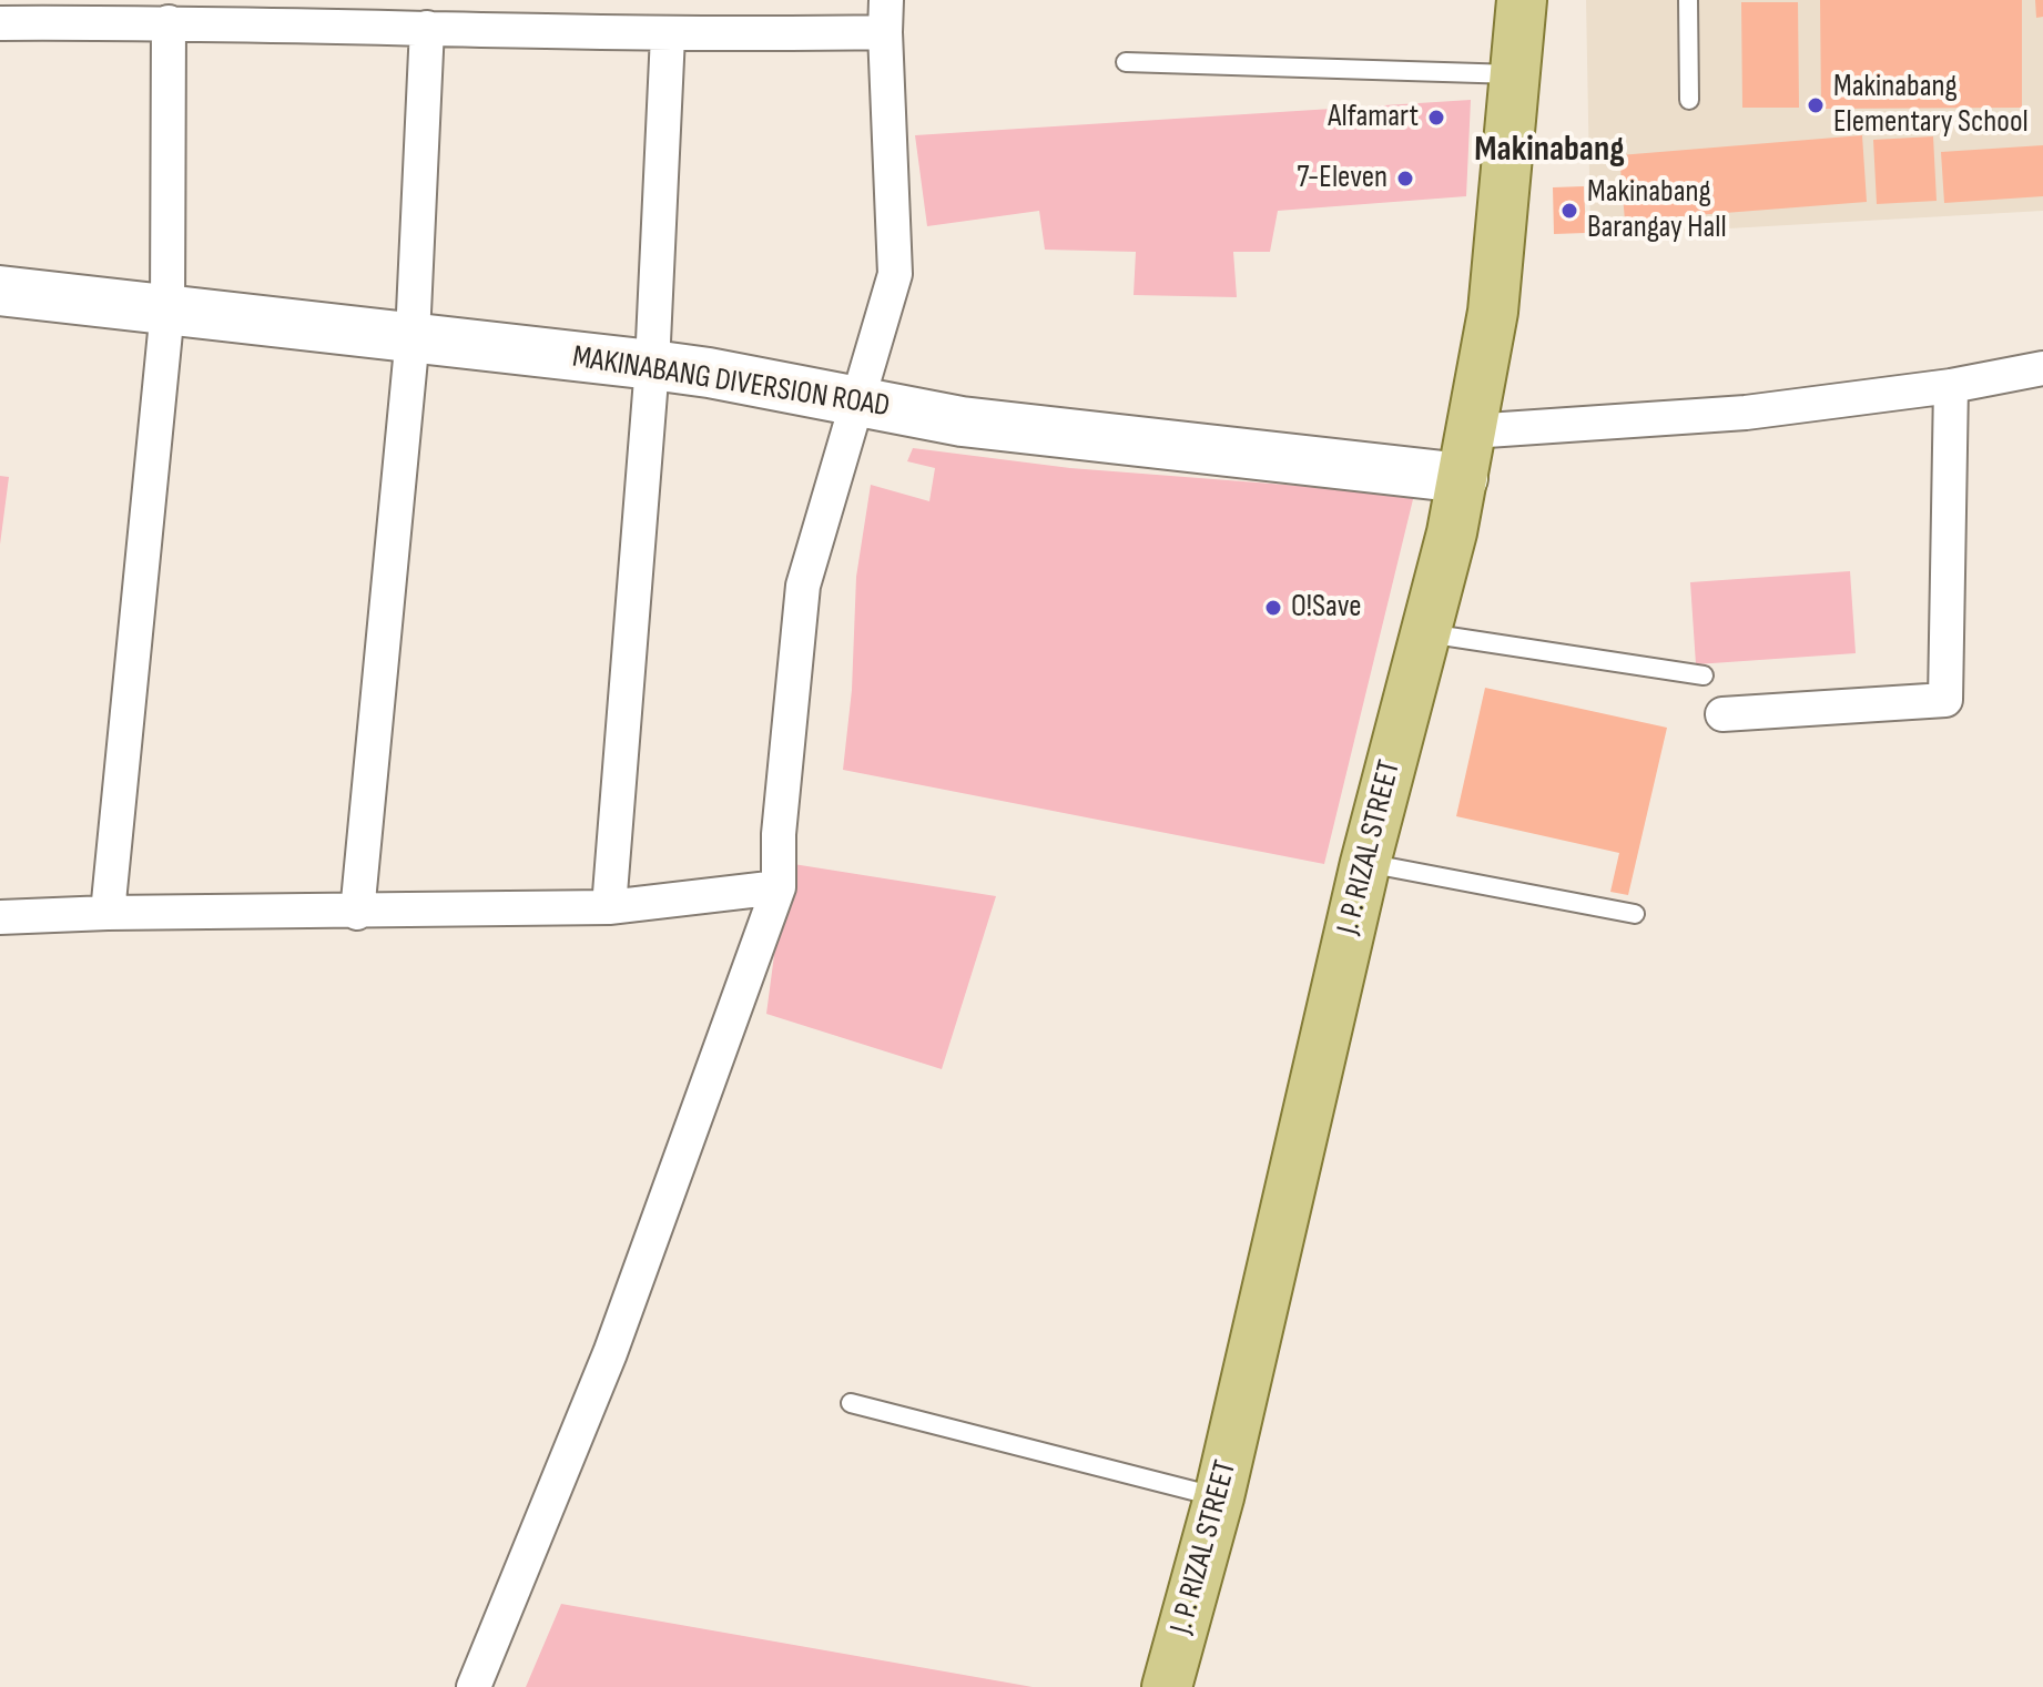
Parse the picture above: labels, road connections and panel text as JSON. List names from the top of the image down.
{
  "streets": {
    "main road": ["J. P. RIZAL STREET"],
    "street": ["MAKINABANG DIVERSION ROAD"]
  },
  "crossings": [
    ["MAKINABANG DIVERSION ROAD", "J. P. RIZAL STREET"]
  ],
  "districts": ["Makinabang"],
  "places": [
    "Makinabang Elementary School",
    "Alfamart",
    "7-Eleven",
    "Makinabang Barangay Hall",
    "O!Save"
  ]
}
